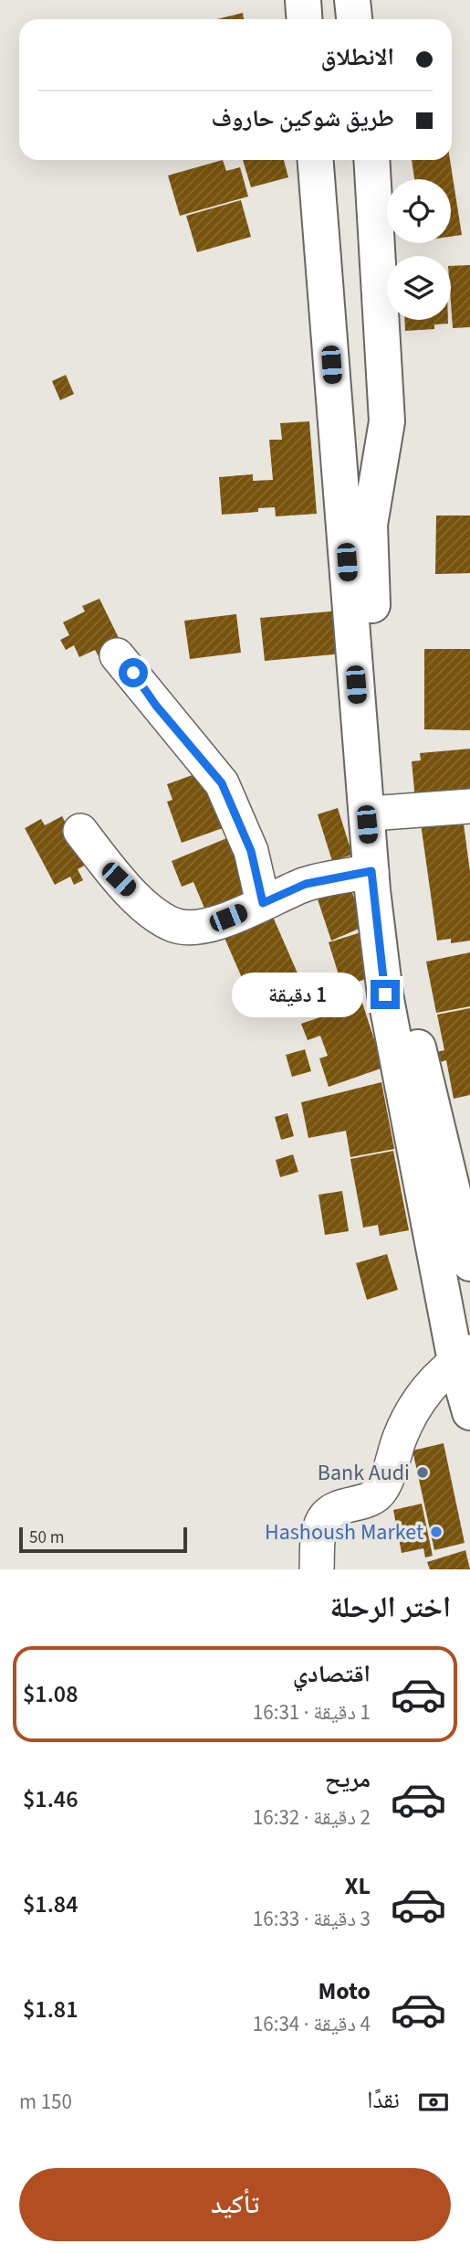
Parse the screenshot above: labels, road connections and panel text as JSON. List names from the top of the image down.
{
  "places": ["Bank Audi", "Hashoush Market"],
  "scale_bar": "50 m",
  "page": {
    "banner": ["الانطلاق", "طريق شوكين حاروف"],
    "bubble": "1 دقيقة",
    "scale": "50 m",
    "heading": "اختر الرحلة",
    "list": [
      {
        "name": "اقتصادي",
        "note": "1 دقيقة · 16:31",
        "value": "$1.08"
      },
      {
        "name": "مريح",
        "note": "2 دقيقة · 16:32",
        "value": "$1.46"
      },
      {
        "name": "XL",
        "note": "3 دقيقة · 16:33",
        "value": "$1.84"
      },
      {
        "name": "Moto",
        "note": "4 دقيقة · 16:34",
        "value": "$1.81"
      }
    ],
    "pay": ["نقدًا", "150 m"],
    "buttons": "تأكيد"
  }
}
